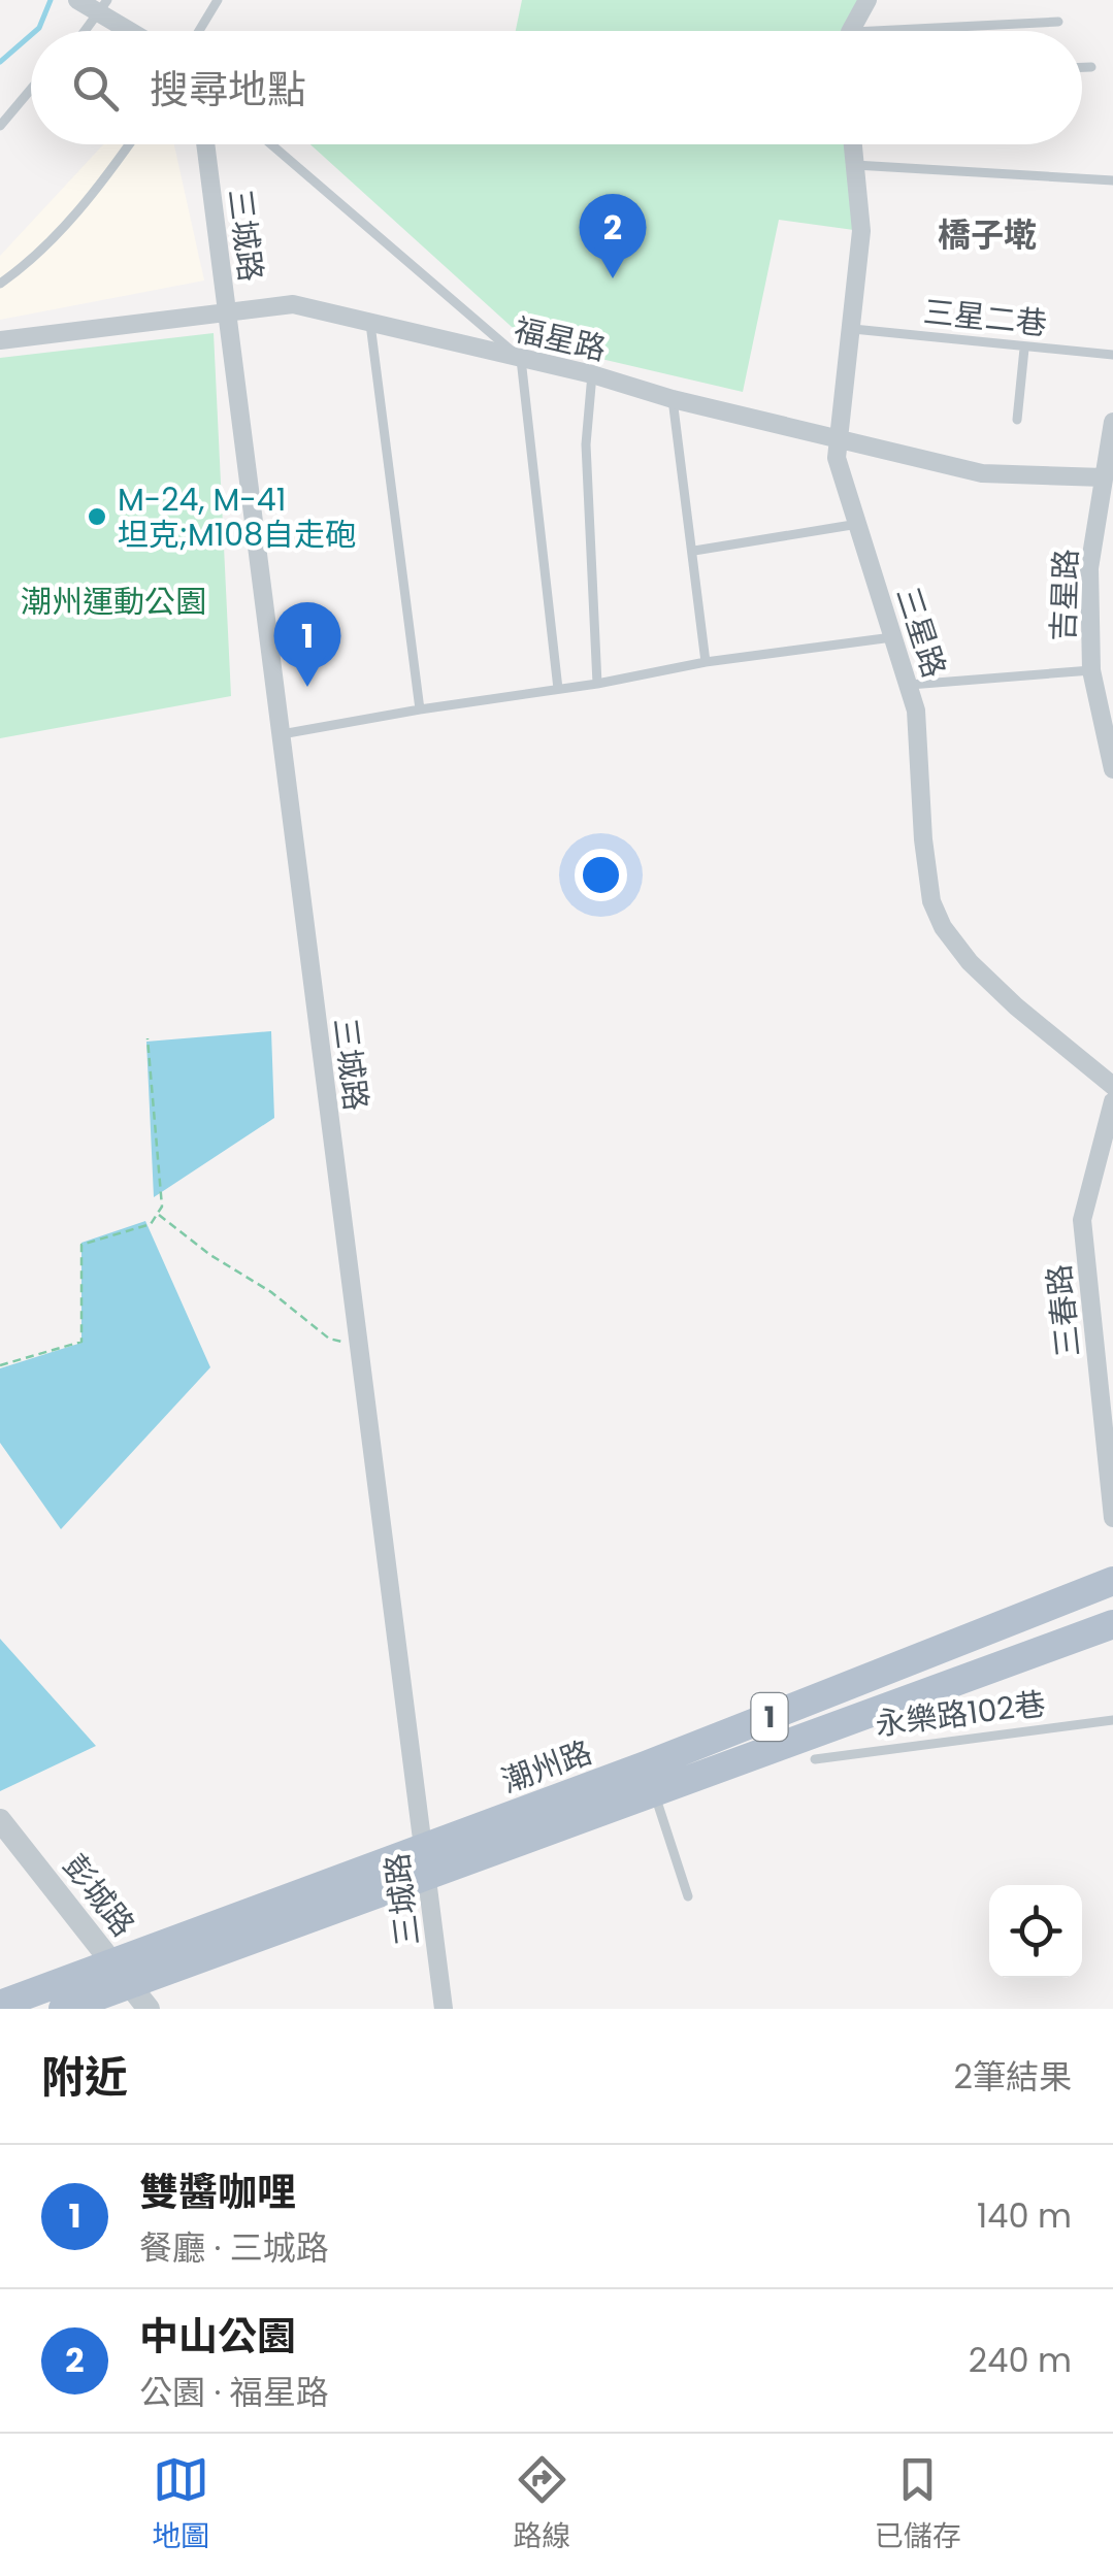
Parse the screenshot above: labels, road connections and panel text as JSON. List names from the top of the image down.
{
  "streets": {
    "main road": ["1", "潮州路"],
    "street": [
      "三城路",
      "福星路",
      "吉星路",
      "三星路",
      "三春路",
      "彭城路"
    ],
    "lane": ["三星二巷", "永樂路102巷"]
  },
  "crossings": [
    ["三城路", "福星路"],
    ["三城路", "潮州路"],
    ["三星二巷", "三星路"],
    ["福星路", "吉星路"],
    ["福星路", "三星路"],
    ["潮州路", "彭城路"]
  ],
  "districts": ["橋子墘"],
  "parks": ["潮州運動公園"],
  "places": ["M-24, M-41 坦克;M108自走砲"],
  "page": {
    "search": "搜尋地點",
    "pins": ["2", "1"],
    "heading": ["附近", "2筆結果"],
    "list": [
      {
        "mark": "1",
        "name": "雙醬咖哩",
        "note": "餐廳 · 三城路",
        "value": "140 m"
      },
      {
        "mark": "2",
        "name": "中山公園",
        "note": "公園 · 福星路",
        "value": "240 m"
      }
    ],
    "nav": ["地圖", "路線", "已儲存"]
  }
}
